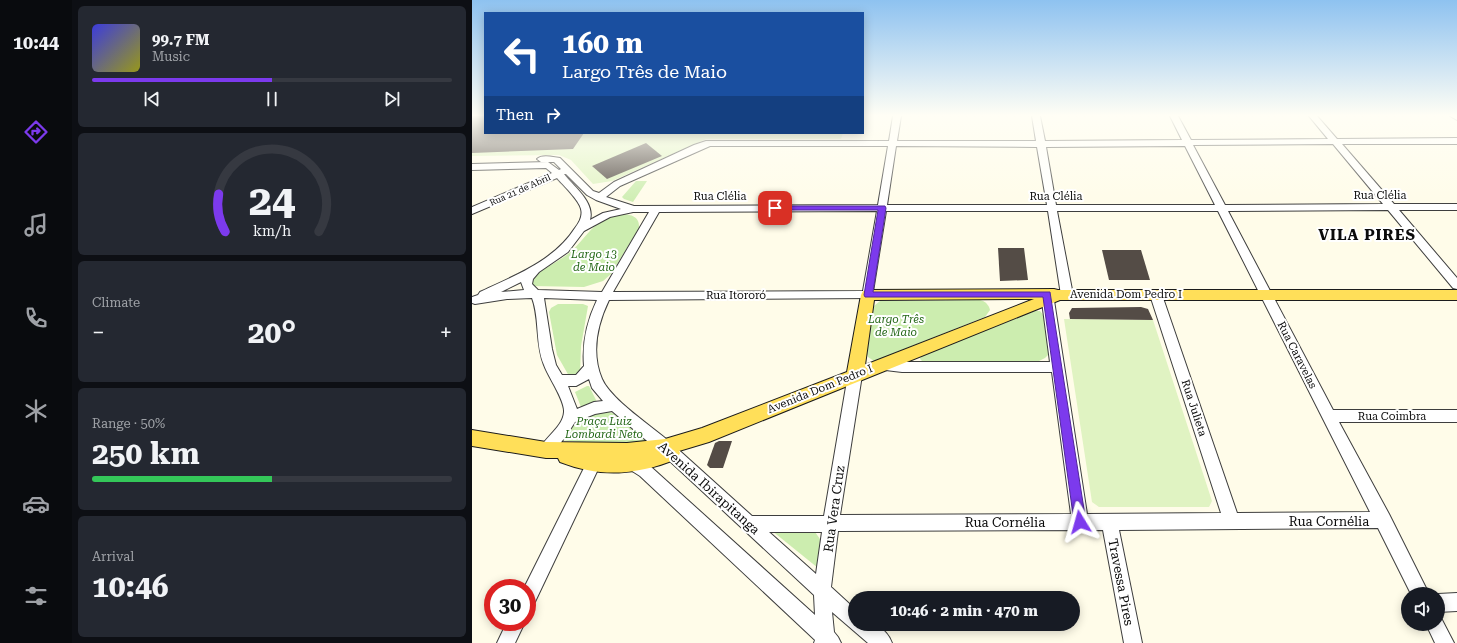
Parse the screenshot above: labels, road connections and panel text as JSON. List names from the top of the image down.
{
  "streets": {
    "main road": ["Avenida Dom Pedro I"],
    "street": [
      "Rua 21 de Abril",
      "Rua Clélia",
      "Rua Itororó",
      "Rua Caravelas",
      "Rua Julieta",
      "Rua Coimbra",
      "Avenida Ibirapitanga",
      "Rua Vera Cruz",
      "Rua Cornélia",
      "Travessa Pires"
    ]
  },
  "crossings": [
    ["Rua Clélia", "Rua Caravelas"],
    ["Avenida Dom Pedro I", "Rua Caravelas"],
    ["Avenida Dom Pedro I", "Rua Julieta"],
    ["Avenida Dom Pedro I", "Avenida Ibirapitanga"],
    ["Avenida Dom Pedro I", "Rua Vera Cruz"],
    ["Rua Itororó", "Avenida Ibirapitanga"],
    ["Rua Caravelas", "Rua Coimbra"],
    ["Rua Caravelas", "Rua Cornélia"],
    ["Rua Julieta", "Rua Cornélia"],
    ["Avenida Ibirapitanga", "Rua Vera Cruz"],
    ["Avenida Ibirapitanga", "Rua Cornélia"],
    ["Rua Vera Cruz", "Rua Cornélia"],
    ["Rua Cornélia", "Travessa Pires"]
  ],
  "districts": ["VILA PIRES"],
  "parks": ["Largo 13 de Maio", "Largo Três de Maio", "Praça Luiz Lombardi Neto"],
  "page": {
    "tabs": "10:44",
    "turn": ["160 m", "Largo Três de Maio"],
    "song": ["99.7 FM", "Music"],
    "then": "Then",
    "tile": [
      "Climate",
      ["Range · 50%", "250 km"],
      ["Arrival", "10:46"]
    ],
    "heat": ["−", "20°", "+"],
    "limit": "30",
    "trip": "10:46 · 2 min · 470 m",
    "gauge": ["24", "km/h"]
  }
}
